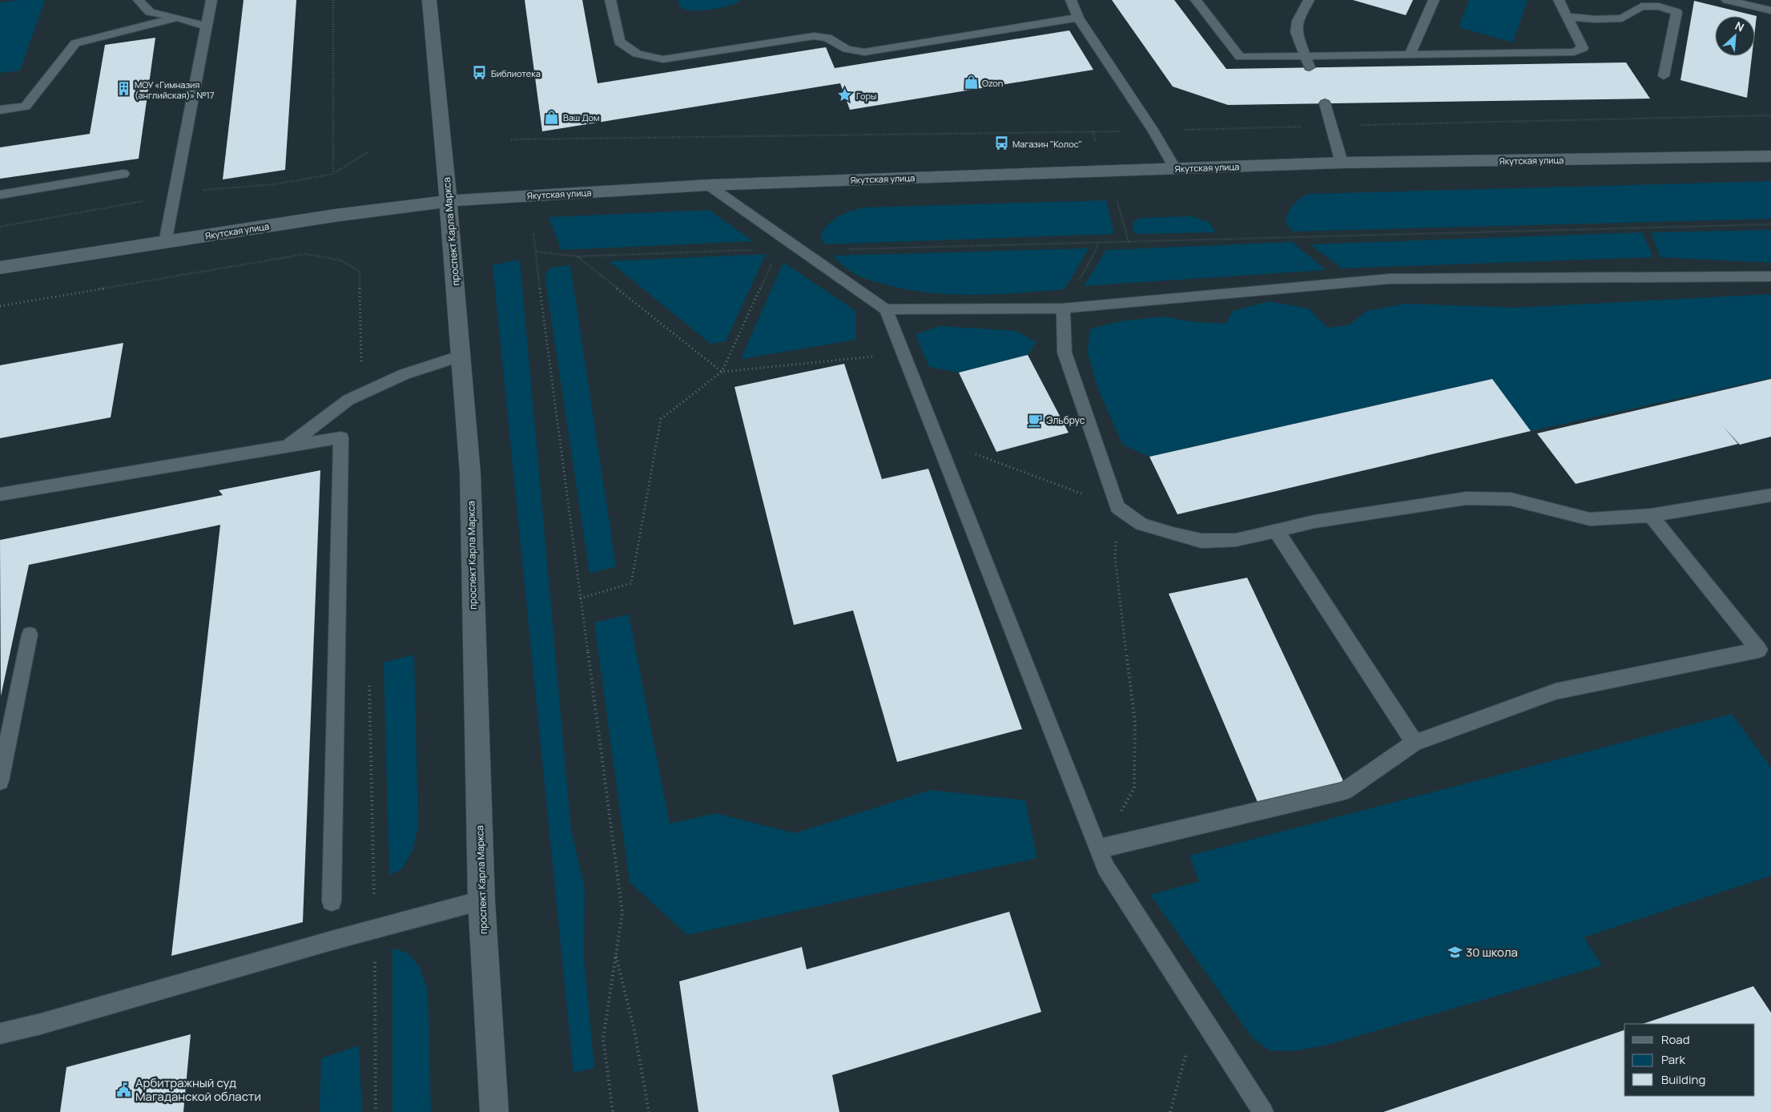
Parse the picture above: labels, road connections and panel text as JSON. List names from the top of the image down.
{
  "streets": {
    "street": ["Якутская улица", "проспект Карла Маркса"]
  },
  "crossings": [
    ["Якутская улица", "проспект Карла Маркса"]
  ],
  "places": {
    "bus stop": ["Библиотека", "Магазин \"Колос\""],
    "shop": ["Ozon", "Ваш Дом"],
    "building": ["МОУ «Гимназия (английская)» №17"],
    "place": ["Горы"],
    "cafe": ["Эльбрус"],
    "school or university": ["30 школа"],
    "public building": ["Арбитражный суд Магаданской области"]
  },
  "legend": ["Road", "Park", "Building"],
  "north": "top right"
}
